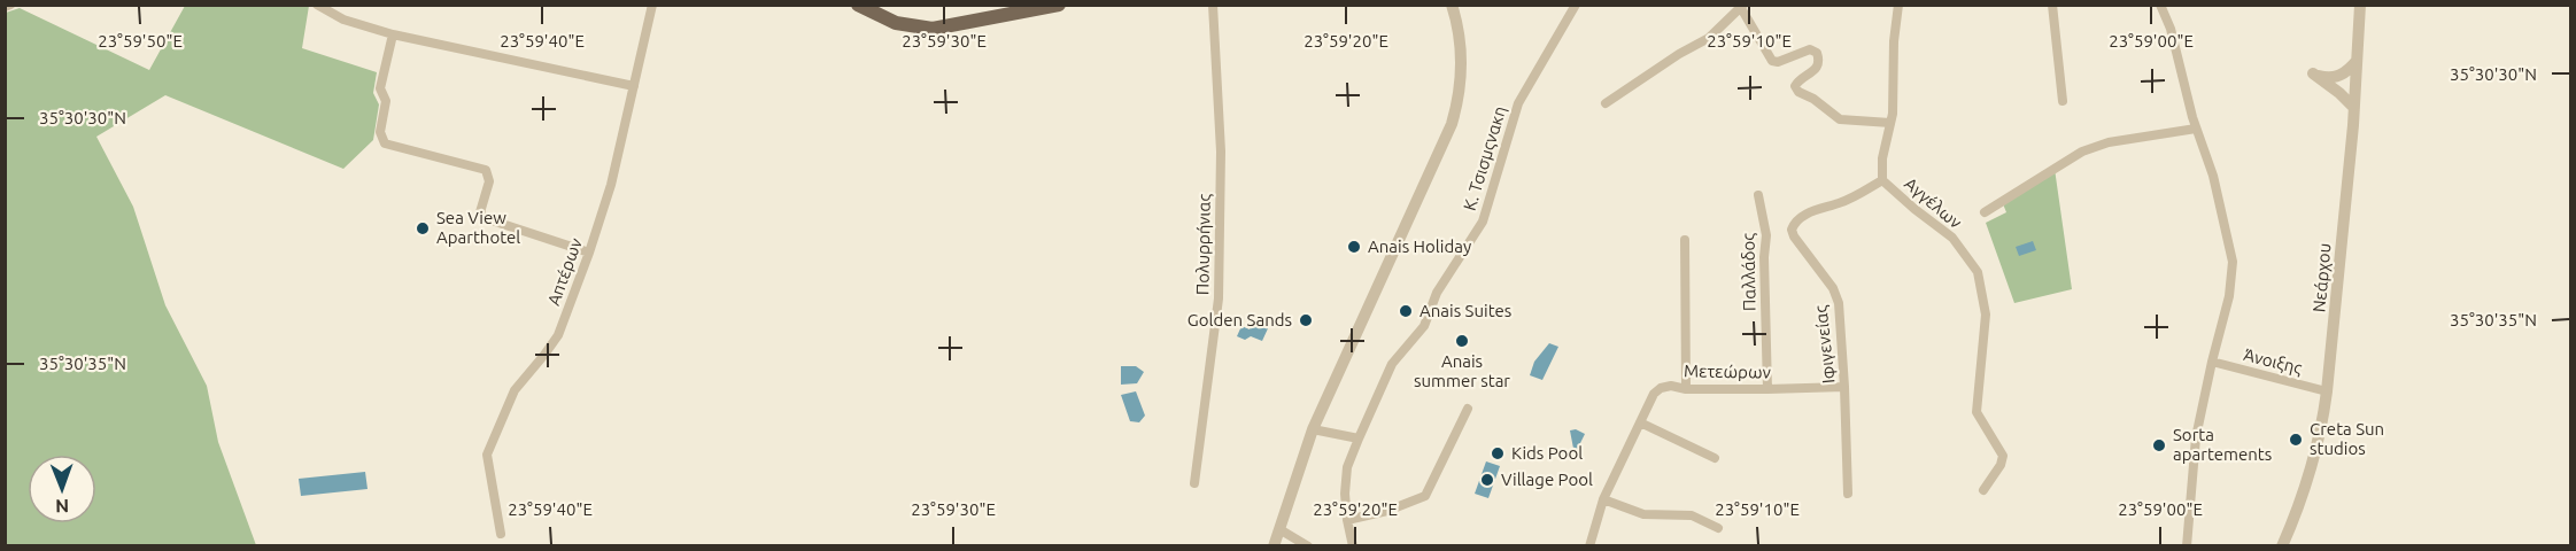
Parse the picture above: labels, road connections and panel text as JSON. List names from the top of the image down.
{
  "streets": {
    "street": [
      "Κ. Τσισμςνακη",
      "Αγγέλων",
      "Πολυρρήνιας",
      "Απτέρων",
      "Παλλάδος",
      "Νεάρχου",
      "Ιφιγενείας",
      "Άνοιξης",
      "Μετεώρων"
    ]
  },
  "crossings": [
    ["Αγγέλων", "Ιφιγενείας"],
    ["Παλλάδος", "Μετεώρων"],
    ["Νεάρχου", "Άνοιξης"],
    ["Ιφιγενείας", "Μετεώρων"]
  ],
  "places": [
    "Sea View Aparthotel",
    "Anais Holiday",
    "Anais Suites",
    "Golden Sands",
    "Anais summer star",
    "Creta Sun studios",
    "Sorta apartements",
    "Kids Pool",
    "Village Pool"
  ],
  "north": "bottom",
  "coordinates": [
    "23°59'50\"E",
    "23°59'40\"E",
    "23°59'30\"E",
    "23°59'20\"E",
    "23°59'10\"E",
    "23°59'00\"E",
    "35°30'30\"N",
    "35°30'35\"N"
  ]
}
